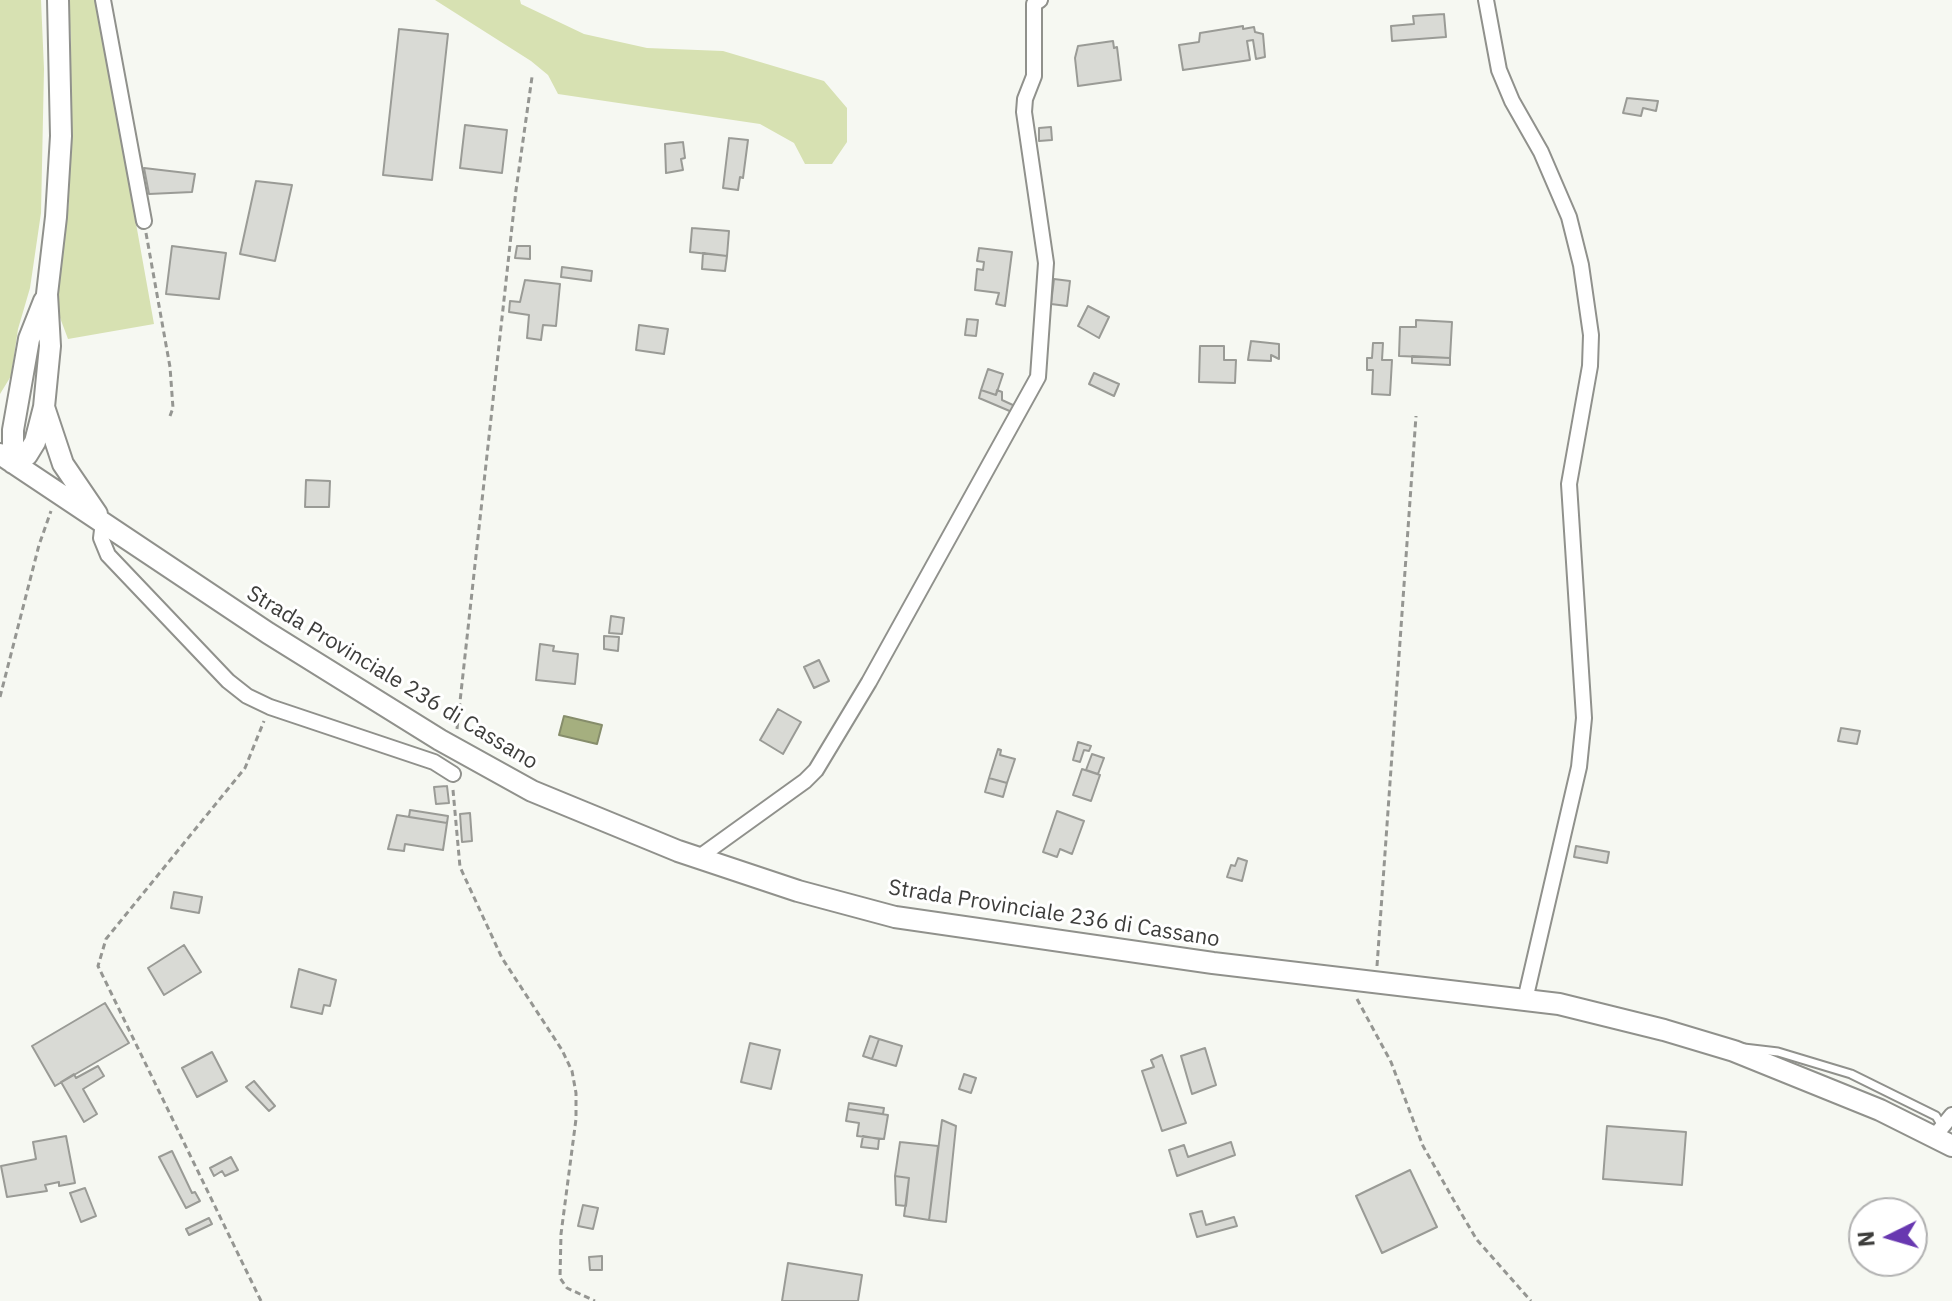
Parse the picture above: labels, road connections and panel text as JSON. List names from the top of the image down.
{
  "streets": {
    "main road": ["Strada Provinciale 236 di Cassano"]
  },
  "north": "left"
}
